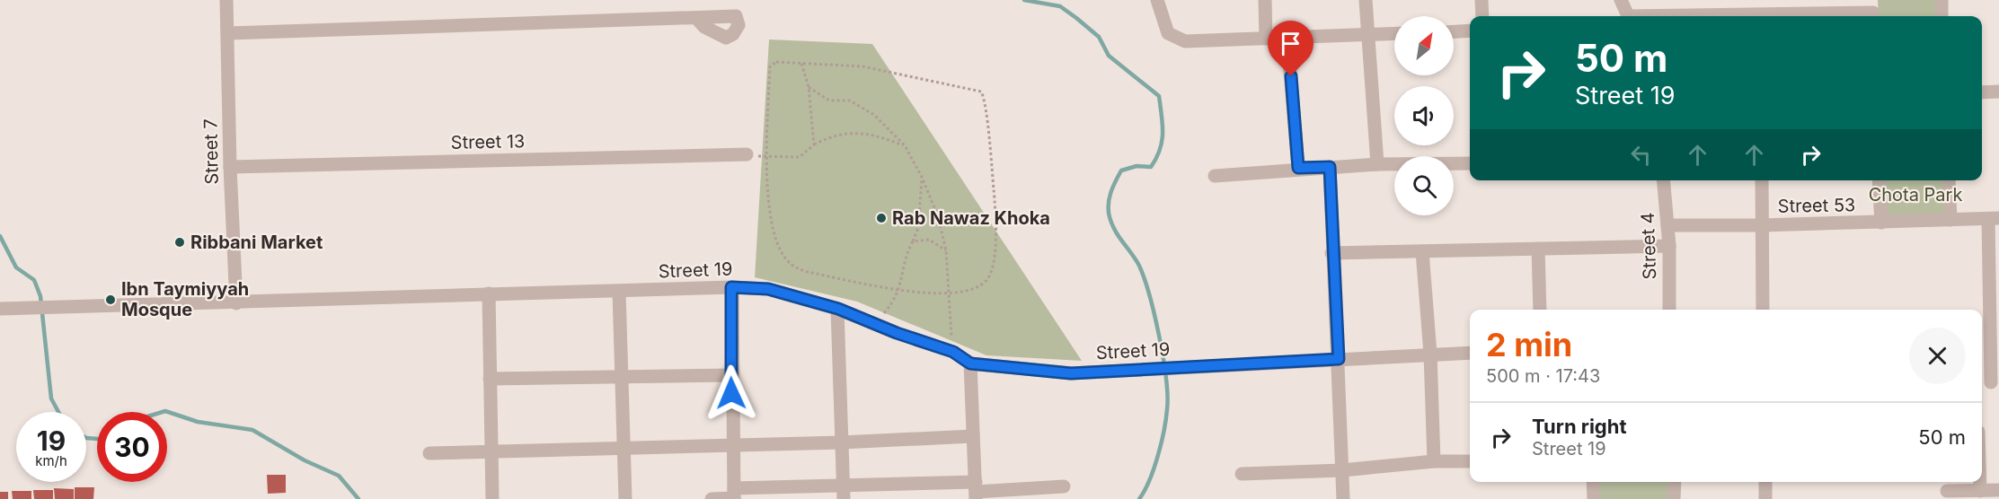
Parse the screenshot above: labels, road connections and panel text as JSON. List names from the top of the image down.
{
  "streets": {
    "street": [
      "Street 13",
      "Street 7",
      "Street 53",
      "Street 4",
      "Street 19"
    ]
  },
  "crossings": [
    ["Street 13", "Street 7"],
    ["Street 7", "Street 19"],
    ["Street 53", "Street 4"]
  ],
  "parks": ["Chota Park"],
  "places": ["Rab Nawaz Khoka", "Ribbani Market", "Ibn Taymiyyah Mosque"],
  "north": "top right",
  "page": {
    "turn": ["50 m", "Street 19"],
    "heading": ["2 min", "500 m · 17:43"],
    "list": [
      {
        "name": "Turn right",
        "note": "Street 19",
        "value": "50 m"
      }
    ],
    "speed": "19 km/h",
    "limit": "30"
  }
}
